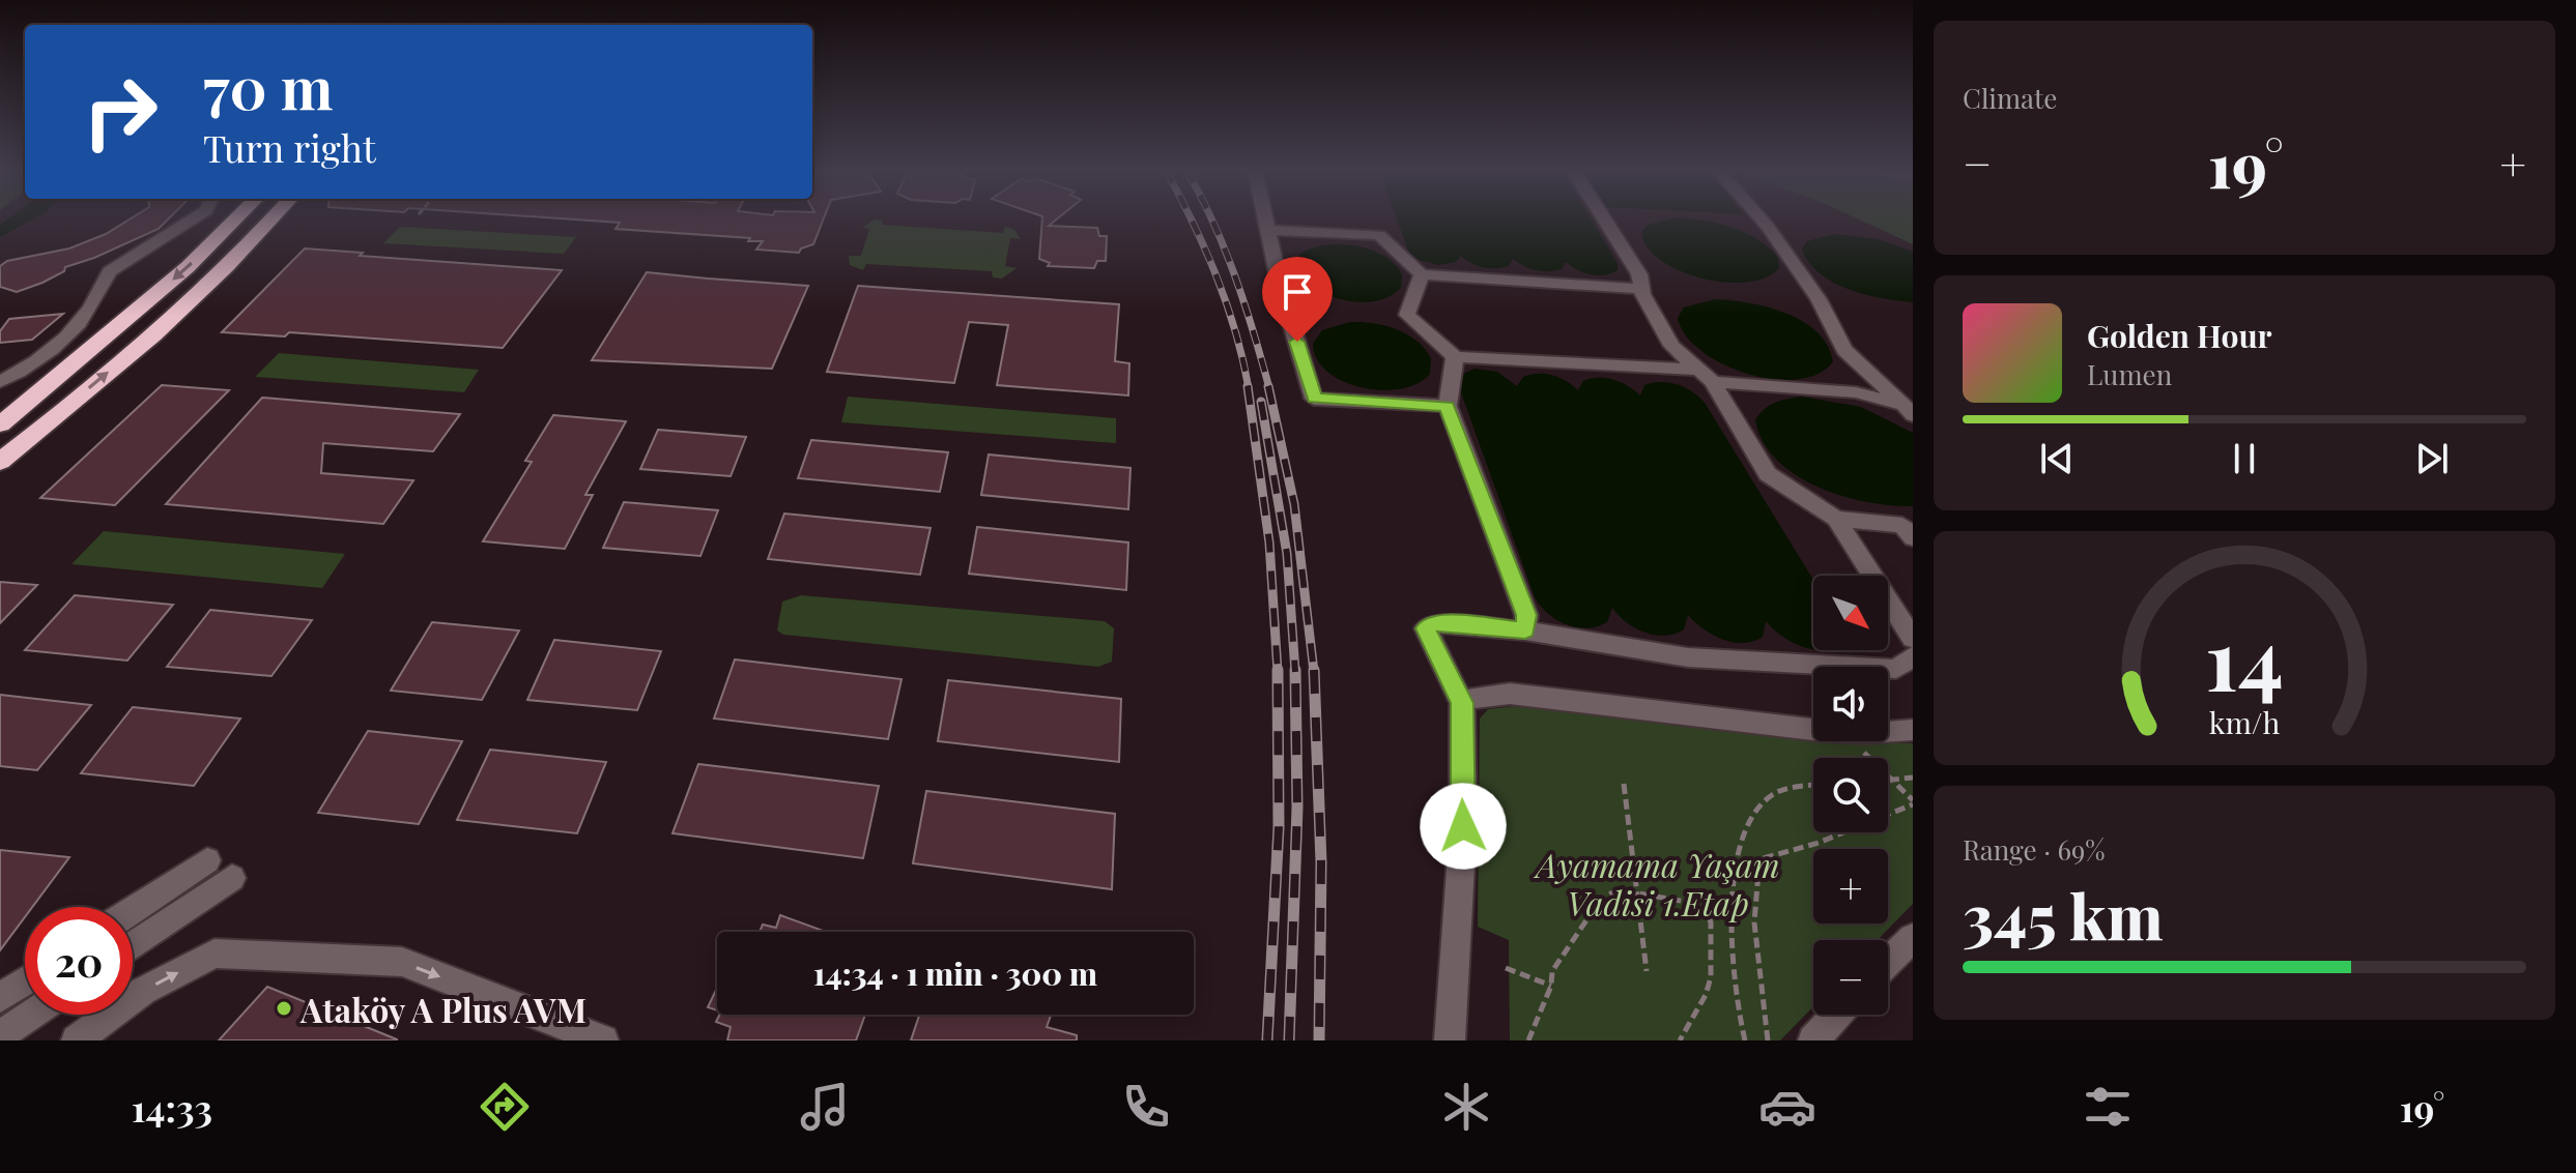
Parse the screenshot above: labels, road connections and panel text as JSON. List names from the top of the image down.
{
  "parks": ["Ayamama Yaşam Vadisi 1.Etap"],
  "places": ["Ataköy A Plus AVM"],
  "north": "bottom right",
  "page": {
    "tile": [
      "Climate",
      ["Range · 69%", "345 km"]
    ],
    "turn": ["70 m", "Turn right"],
    "heat": ["−", "19°", "+"],
    "song": ["Golden Hour", "Lumen"],
    "map_buttons": ["+", "−"],
    "limit": "20",
    "trip": "14:34 · 1 min · 300 m",
    "tabs": ["14:33", "19°"],
    "gauge": ["14", "km/h"]
  }
}
